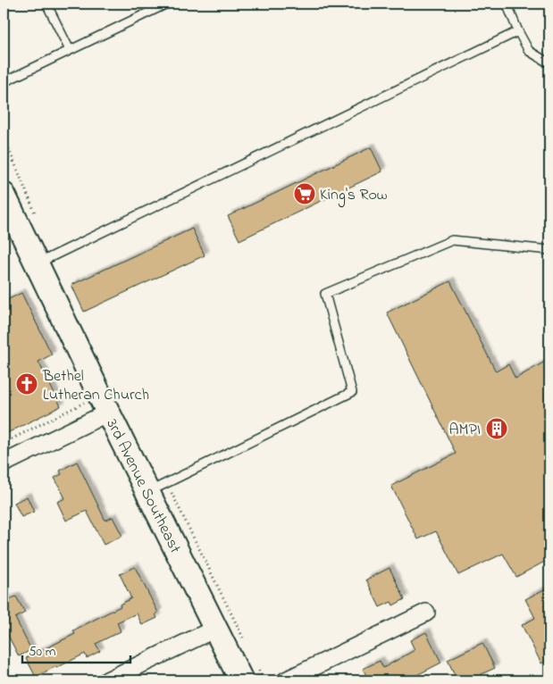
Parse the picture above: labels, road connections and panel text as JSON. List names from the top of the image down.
{
  "streets": {
    "main road": ["3rd Avenue Southeast"]
  },
  "places": {
    "supermarket": ["King's Row"],
    "church": ["Bethel Lutheran Church"],
    "building": ["AMPI"]
  },
  "scale_bar": "50 m"
}
